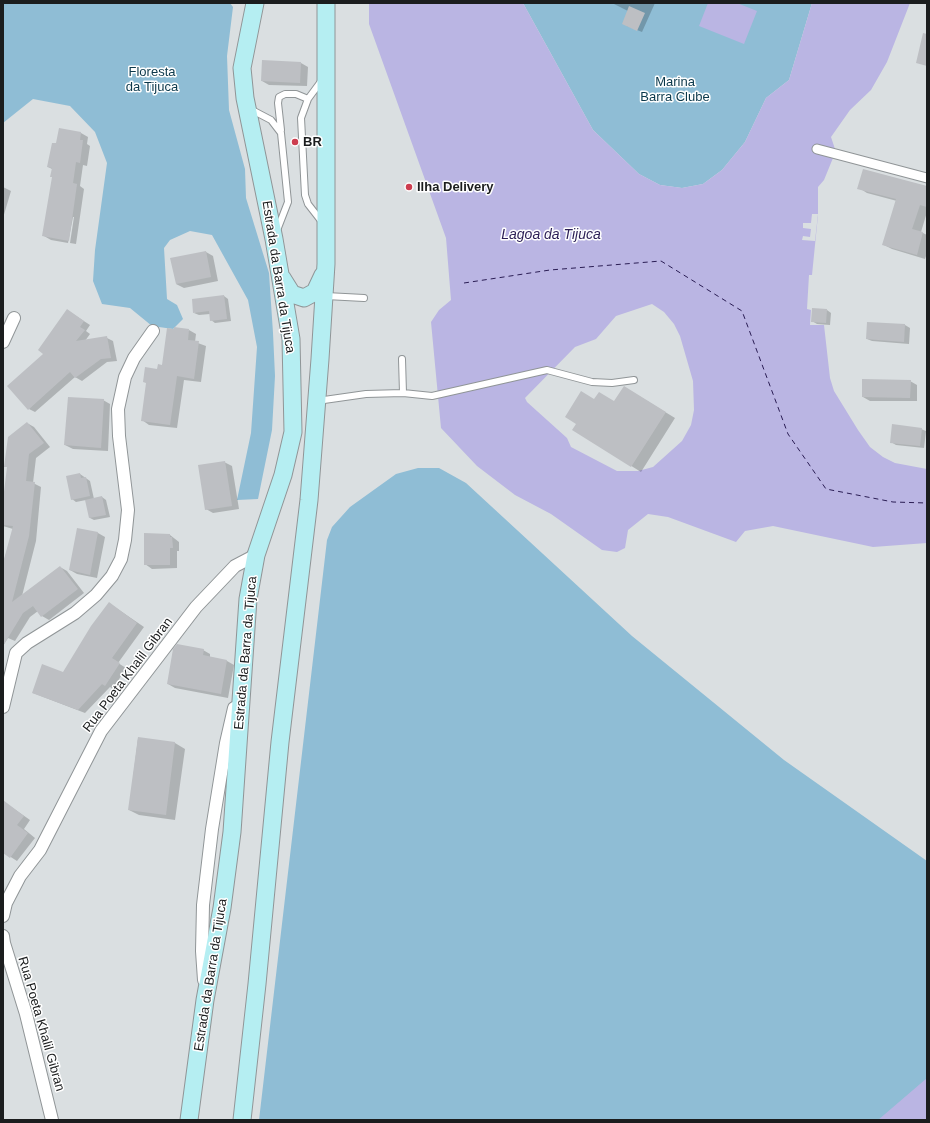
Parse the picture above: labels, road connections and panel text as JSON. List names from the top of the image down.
{
  "streets": {
    "main road": ["Estrada da Barra da Tijuca"],
    "street": ["Rua Poeta Khalil Gibran"]
  },
  "crossings": [
    ["Estrada da Barra da Tijuca", "Rua Poeta Khalil Gibran"]
  ],
  "water": ["Lagoa da Tijuca"],
  "parks": ["Floresta da Tijuca", "Marina Barra Clube"],
  "places": ["BR", "Ilha Delivery"]
}
